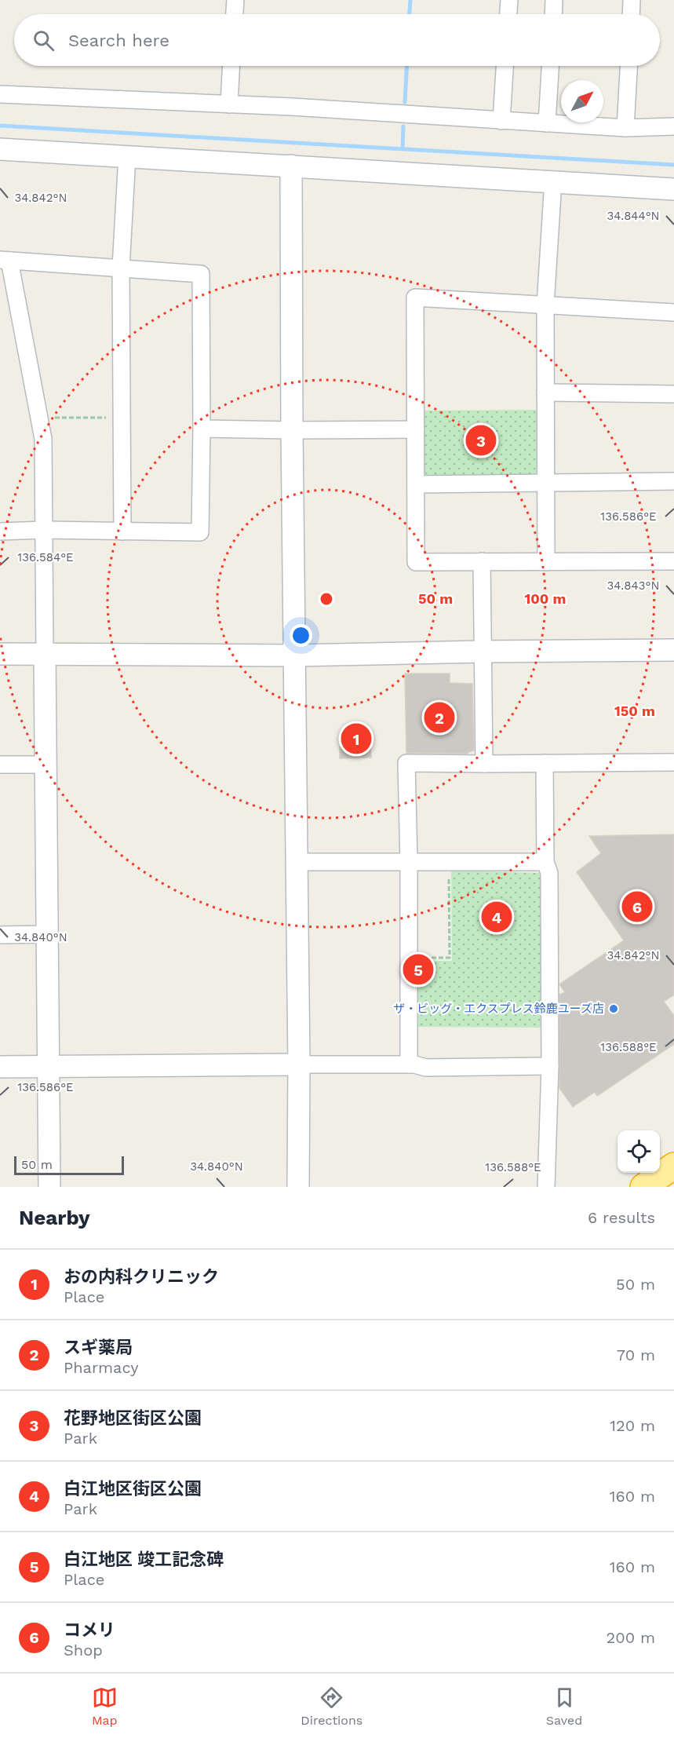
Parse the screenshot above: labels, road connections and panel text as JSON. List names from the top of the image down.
{
  "places": ["ザ・ビッグ・エクスプレス鈴鹿ユーズ店"],
  "scale_bar": "50 m",
  "north": "top right",
  "page": {
    "search": "Search here",
    "pins": [
      "3",
      "2",
      "1",
      "6",
      "4",
      "5"
    ],
    "scale": "50 m",
    "heading": ["Nearby", "6 results"],
    "list": [
      {
        "mark": "1",
        "name": "おの内科クリニック",
        "note": "Place",
        "value": "50 m"
      },
      {
        "mark": "2",
        "name": "スギ薬局",
        "note": "Pharmacy",
        "value": "70 m"
      },
      {
        "mark": "3",
        "name": "花野地区街区公園",
        "note": "Park",
        "value": "120 m"
      },
      {
        "mark": "4",
        "name": "白江地区街区公園",
        "note": "Park",
        "value": "160 m"
      },
      {
        "mark": "5",
        "name": "白江地区 竣工記念碑",
        "note": "Place",
        "value": "160 m"
      },
      {
        "mark": "6",
        "name": "コメリ",
        "note": "Shop",
        "value": "200 m"
      }
    ],
    "nav": ["Map", "Directions", "Saved"]
  },
  "coordinates": [
    "34.842°N",
    "34.844°N",
    "136.586°E",
    "136.584°E",
    "34.843°N",
    "34.840°N",
    "136.588°E"
  ],
  "rings": ["50 m", "100 m", "150 m"]
}
